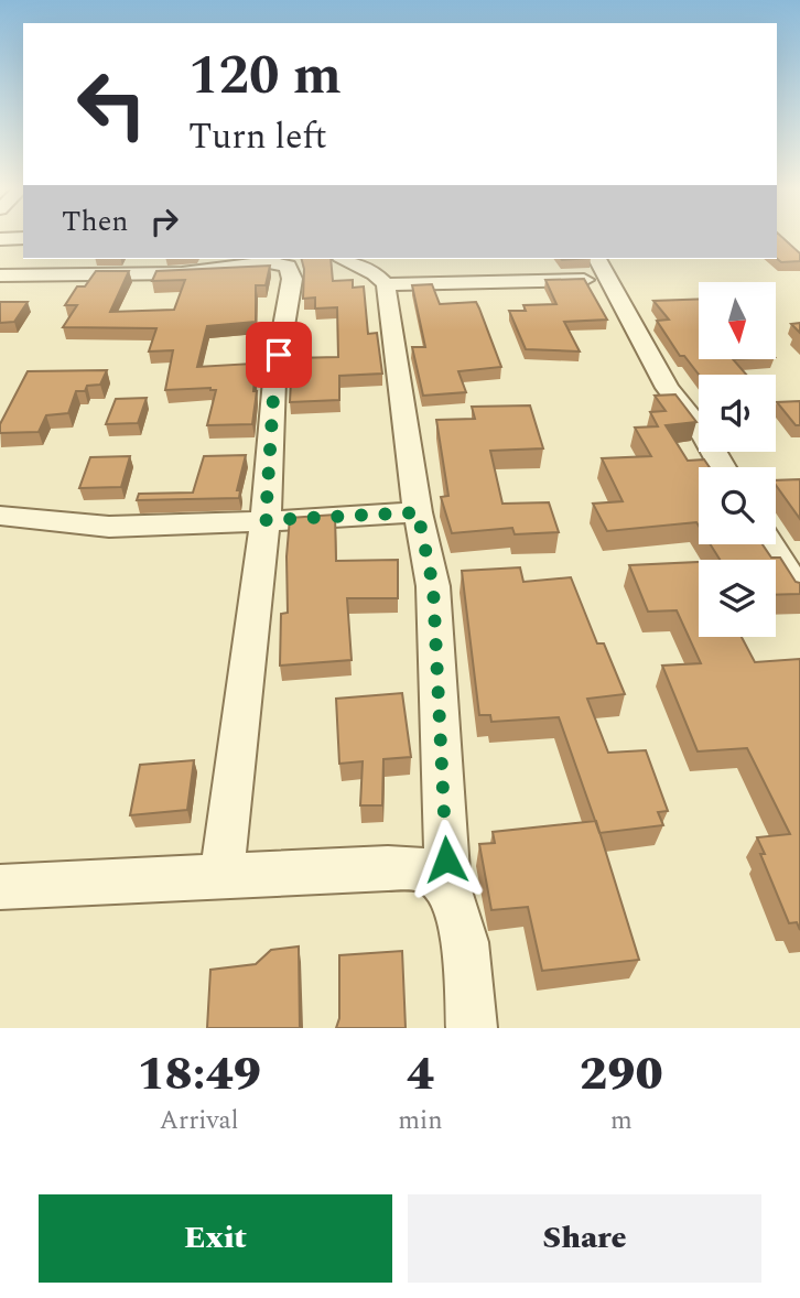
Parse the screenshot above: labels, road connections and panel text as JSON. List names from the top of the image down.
{
  "north": "bottom",
  "page": {
    "turn": ["120 m", "Turn left"],
    "then": "Then",
    "eta": [
      "18:49",
      "Arrival",
      "4",
      "min",
      "290",
      "m"
    ],
    "buttons": ["Exit", "Share"]
  }
}
